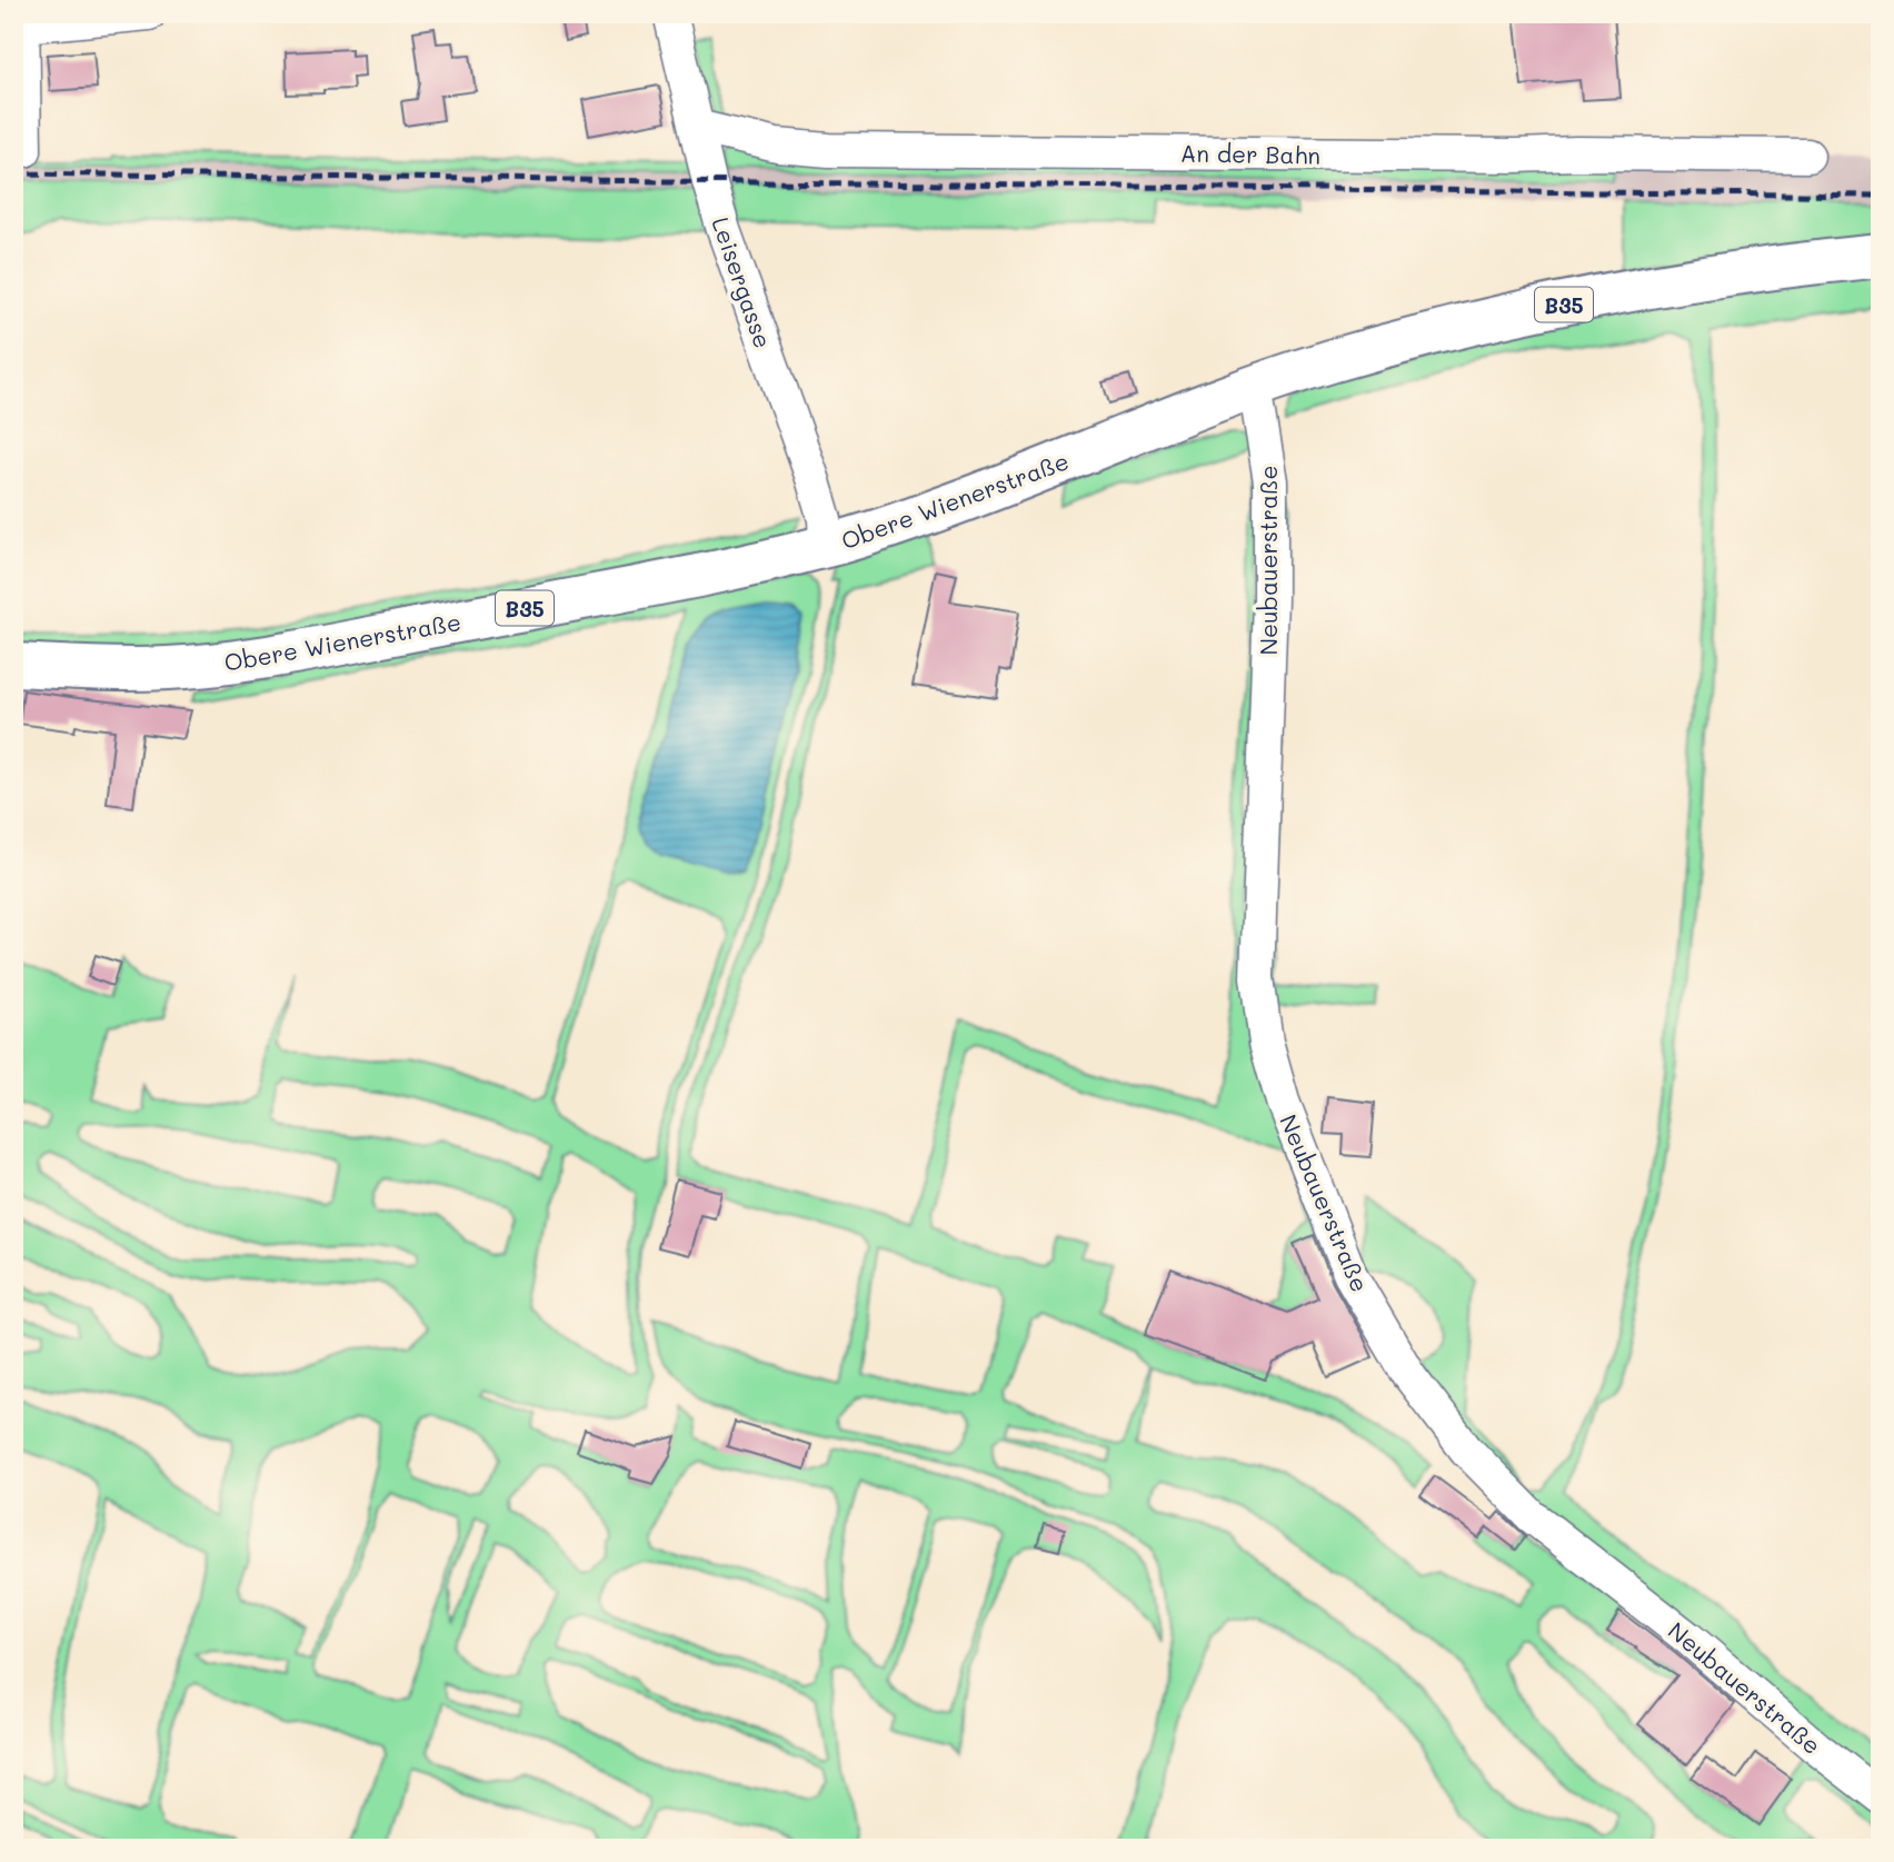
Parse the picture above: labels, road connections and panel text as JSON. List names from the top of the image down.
{
  "streets": {
    "main road": ["B35", "Obere Wienerstraße"],
    "street": ["An der Bahn", "Leisergasse", "Neubauerstraße"]
  },
  "crossings": [
    ["An der Bahn", "Leisergasse"],
    ["Leisergasse", "Obere Wienerstraße"],
    ["Obere Wienerstraße", "Neubauerstraße"]
  ]
}
